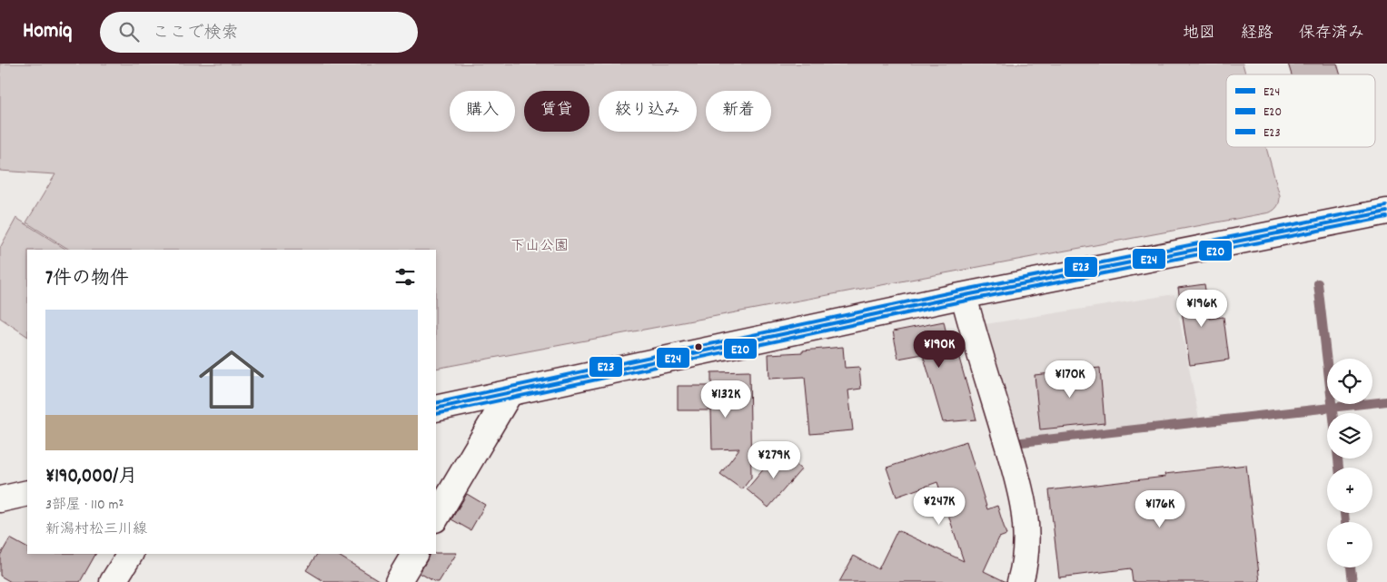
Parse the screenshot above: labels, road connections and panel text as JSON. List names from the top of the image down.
{
  "parks": ["下山公園"],
  "lines": ["transit line E23", "transit line E24", "transit line E20"],
  "legend": ["E24", "E20", "E23"],
  "page": {
    "header": "Homiq",
    "search": "ここで検索",
    "nav": ["地図", "経路", "保存済み"],
    "chip": [
      "購入",
      "賃貸",
      "絞り込み",
      "新着"
    ],
    "heading": "7件の物件",
    "price": [
      "¥196K",
      "¥190K",
      "¥170K",
      "¥132K",
      "¥279K",
      "¥247K",
      "¥176K"
    ],
    "list": [
      {
        "name": "¥190,000/月",
        "note": "3部屋 · 110 m² · 新潟村松三川線"
      }
    ],
    "map_buttons": ["+", "−"]
  }
}
